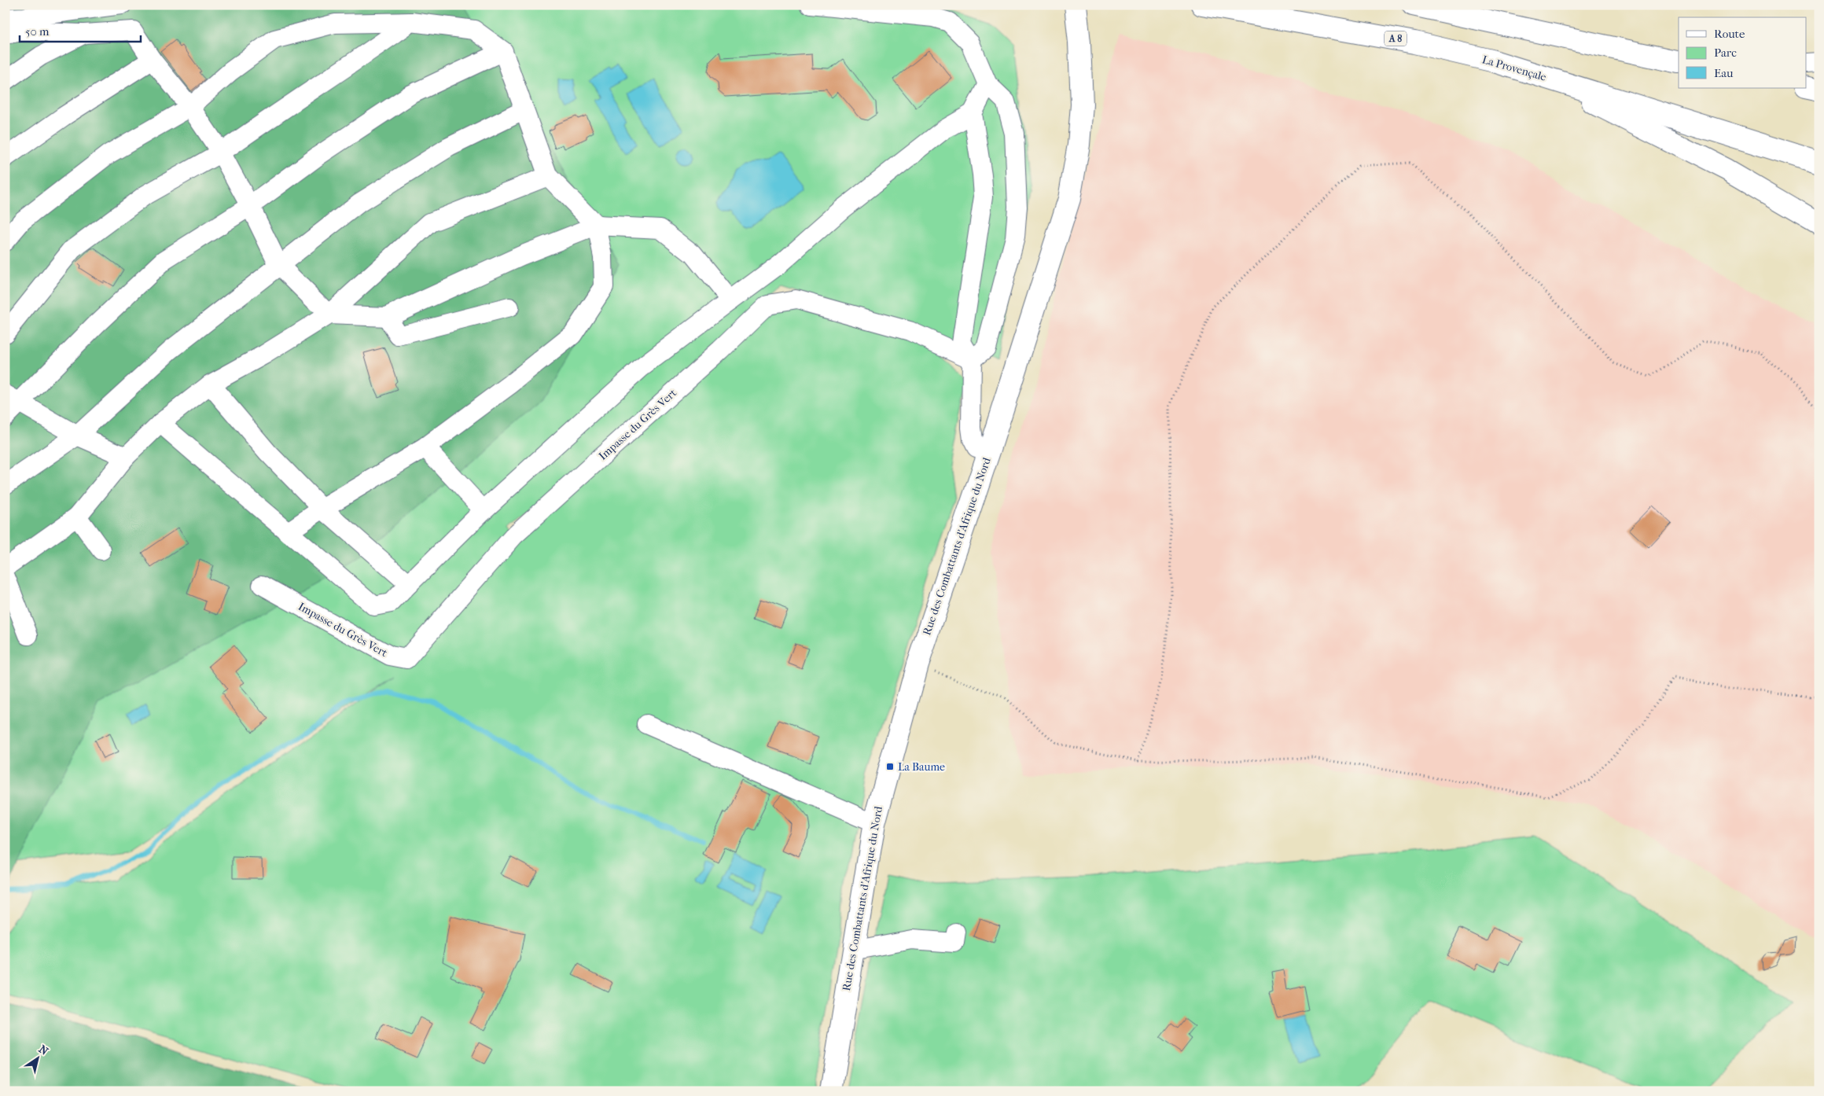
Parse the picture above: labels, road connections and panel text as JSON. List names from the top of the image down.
{
  "streets": {
    "main road": ["A 8", "La Provençale", "Rue des Combattants d'Afrique du Nord"],
    "street": ["Impasse du Grès Vert"]
  },
  "places": {
    "transit": ["La Baume"]
  },
  "legend": ["Route", "Parc", "Eau"],
  "scale_bar": "50 m",
  "north": "top right"
}
